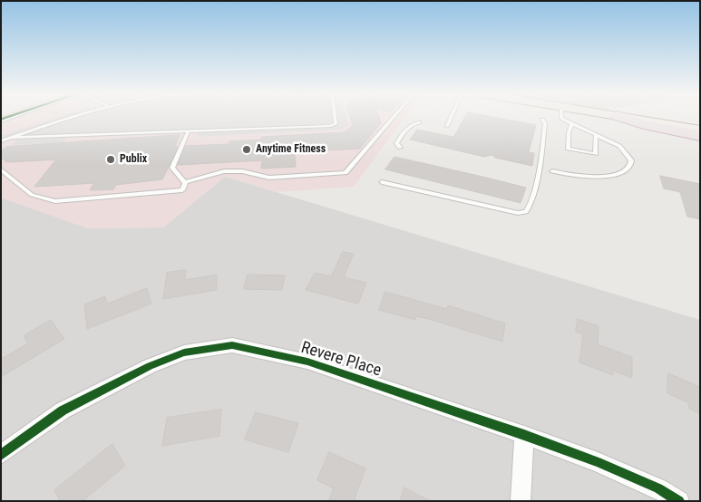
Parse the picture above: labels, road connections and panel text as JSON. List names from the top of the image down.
{
  "streets": {
    "street": ["Revere Place"]
  },
  "places": ["Anytime Fitness", "Publix"]
}
